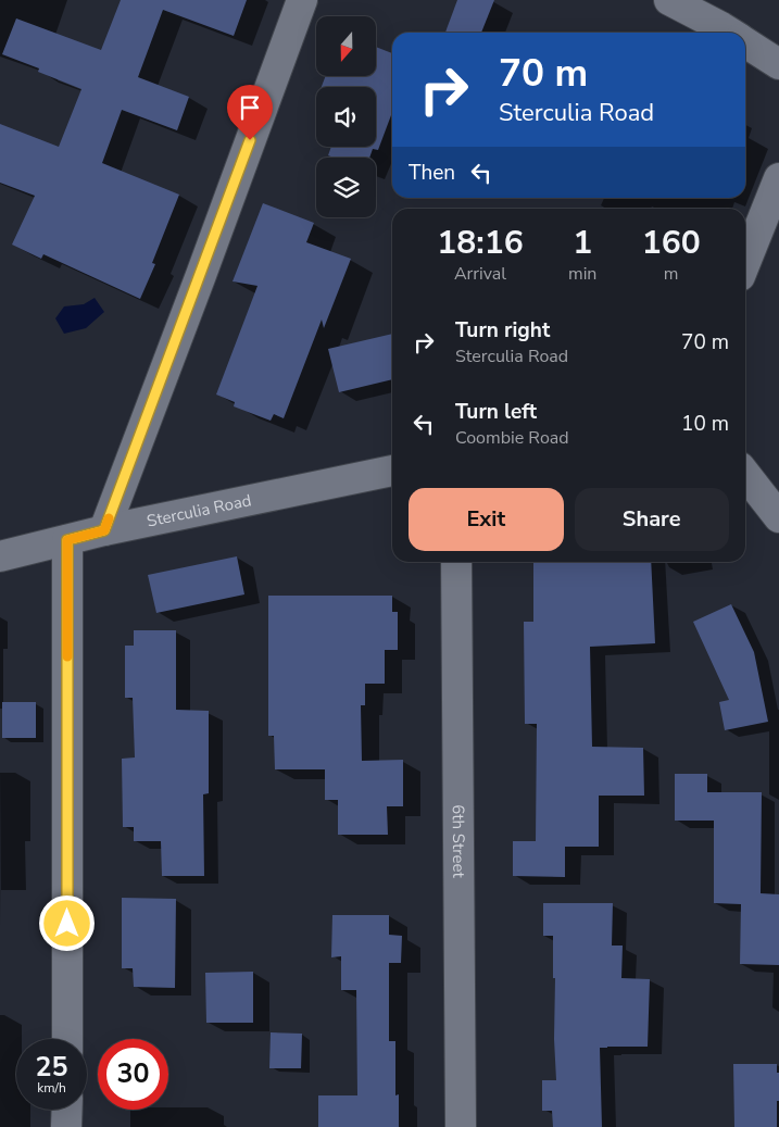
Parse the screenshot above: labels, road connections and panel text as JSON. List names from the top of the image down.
{
  "streets": {
    "street": ["Sterculia Road", "6th Street"]
  },
  "north": "bottom",
  "page": {
    "turn": ["70 m", "Sterculia Road"],
    "then": "Then",
    "eta": [
      "18:16",
      "Arrival",
      "1",
      "min",
      "160",
      "m"
    ],
    "list": [
      {
        "name": "Turn right",
        "note": "Sterculia Road",
        "value": "70 m"
      },
      {
        "name": "Turn left",
        "note": "Coombie Road",
        "value": "10 m"
      }
    ],
    "buttons": ["Exit", "Share"],
    "speed": "25 km/h",
    "limit": "30"
  }
}
